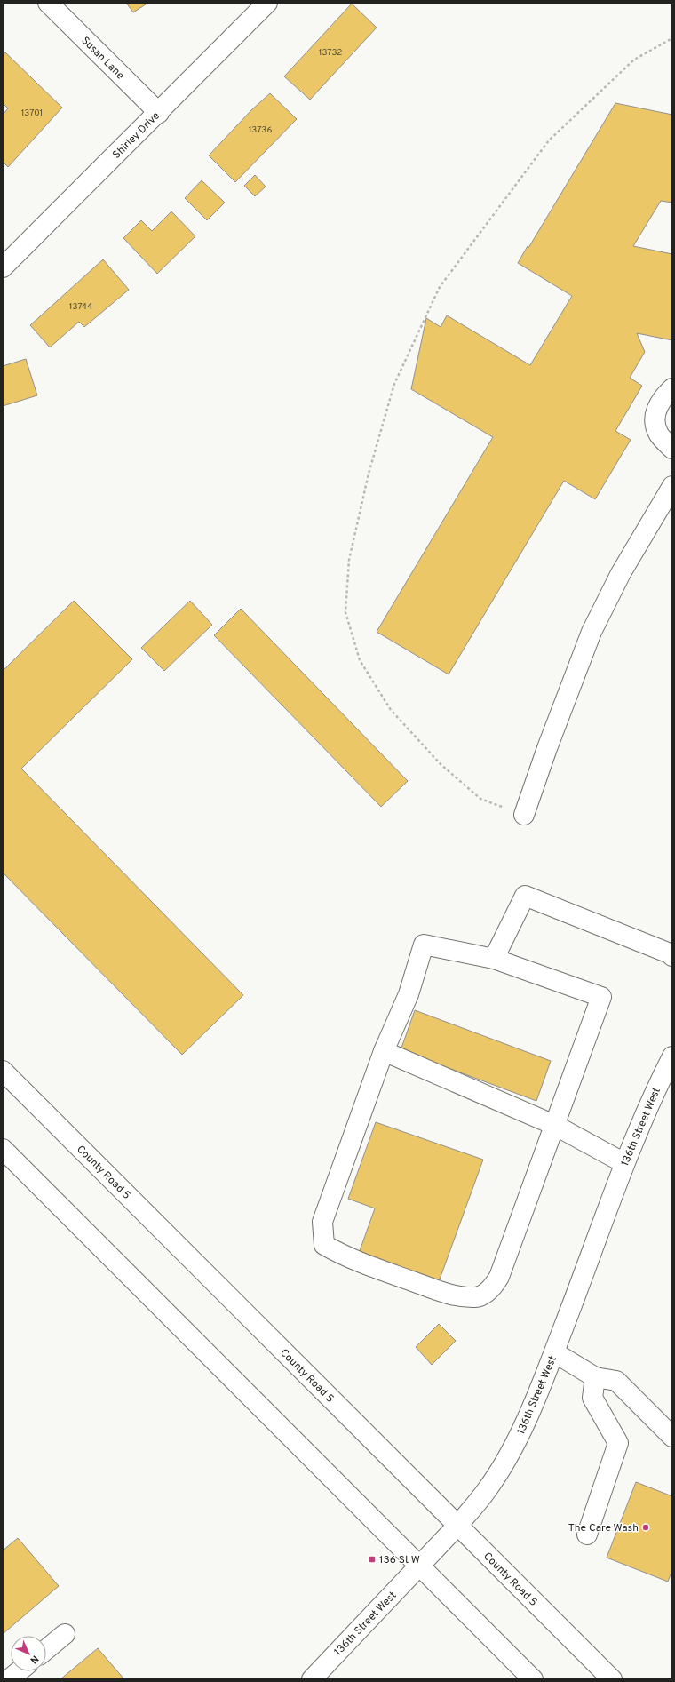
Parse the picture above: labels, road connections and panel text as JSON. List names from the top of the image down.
{
  "streets": {
    "main road": [
      "Susan Lane",
      "Shirley Drive",
      "136th Street West",
      "County Road 5"
    ]
  },
  "crossings": [
    ["Susan Lane", "Shirley Drive"],
    ["136th Street West", "County Road 5"]
  ],
  "places": {
    "other": ["The Care Wash"],
    "transit": ["136 St W"]
  },
  "house_numbers": [
    "13732",
    "13701",
    "13736",
    "13744"
  ],
  "north": "bottom right"
}
